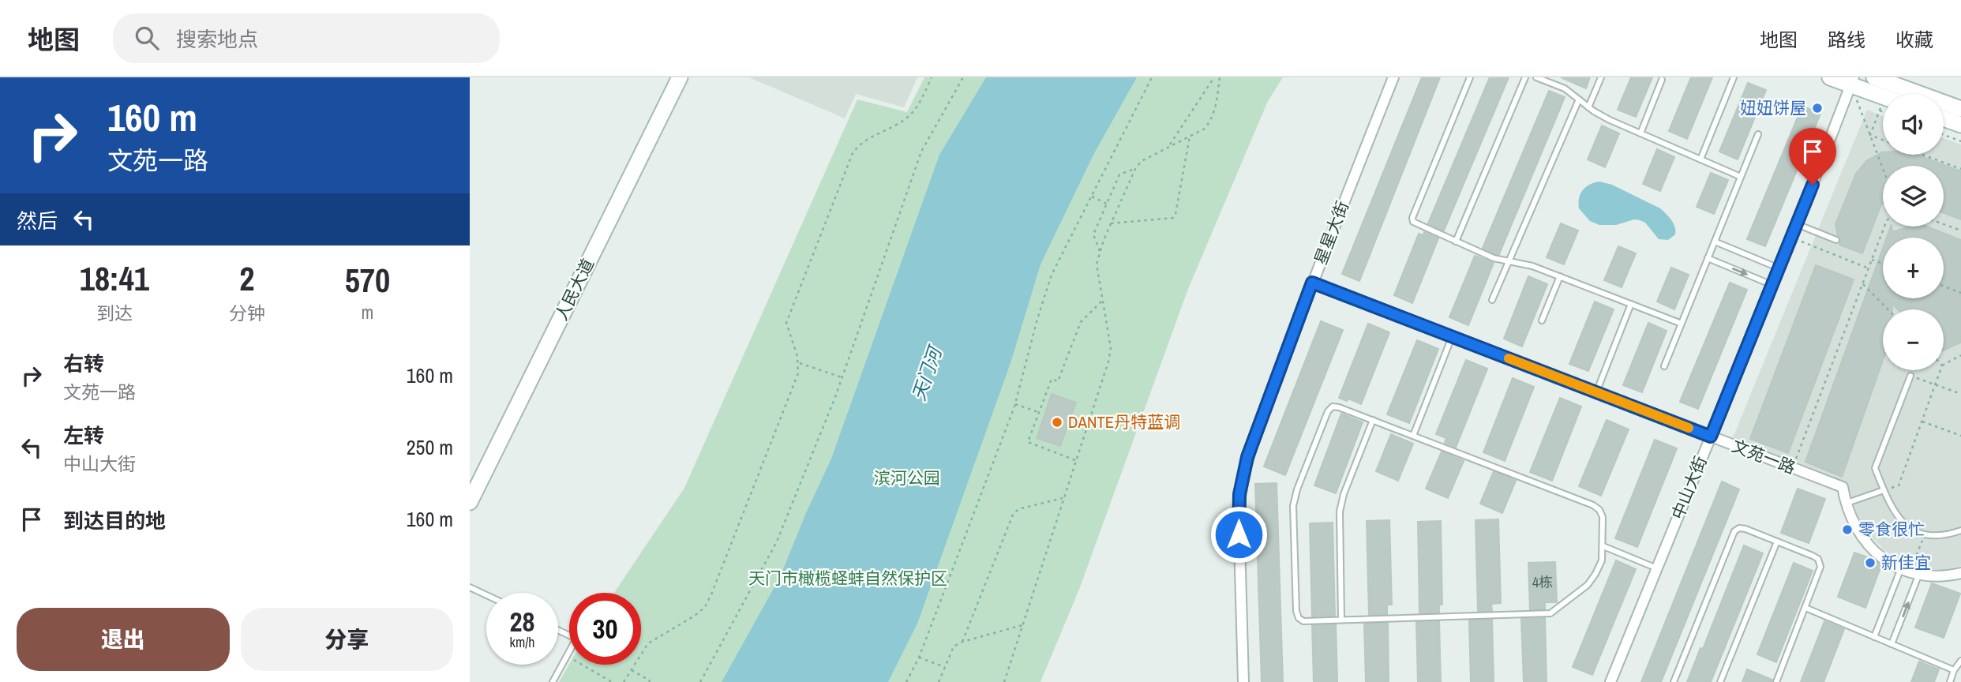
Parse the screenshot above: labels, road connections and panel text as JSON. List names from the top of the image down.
{
  "streets": {
    "main road": ["人民大道"],
    "street": ["星星大街", "文苑一路", "中山大街"]
  },
  "crossings": [
    ["星星大街", "文苑一路"],
    ["文苑一路", "中山大街"]
  ],
  "water": ["天门河"],
  "parks": ["滨河公园", "天门市橄榄蛏蚌自然保护区"],
  "places": [
    "妞妞饼屋",
    "DANTE丹特蓝调",
    "零食很忙",
    "新佳宜"
  ],
  "house_numbers": ["4栋"],
  "page": {
    "header": "地图",
    "search": "搜索地点",
    "nav": ["地图", "路线", "收藏"],
    "turn": ["160 m", "文苑一路"],
    "map_buttons": ["+", "−"],
    "then": "然后",
    "eta": [
      "18:41",
      "到达",
      "2",
      "分钟",
      "570",
      "m"
    ],
    "list": [
      {
        "name": "右转",
        "note": "文苑一路",
        "value": "160 m"
      },
      {
        "name": "左转",
        "note": "中山大街",
        "value": "250 m"
      },
      {
        "name": "到达目的地",
        "value": "160 m"
      }
    ],
    "speed": "28 km/h",
    "limit": "30",
    "buttons": ["退出", "分享"]
  }
}
